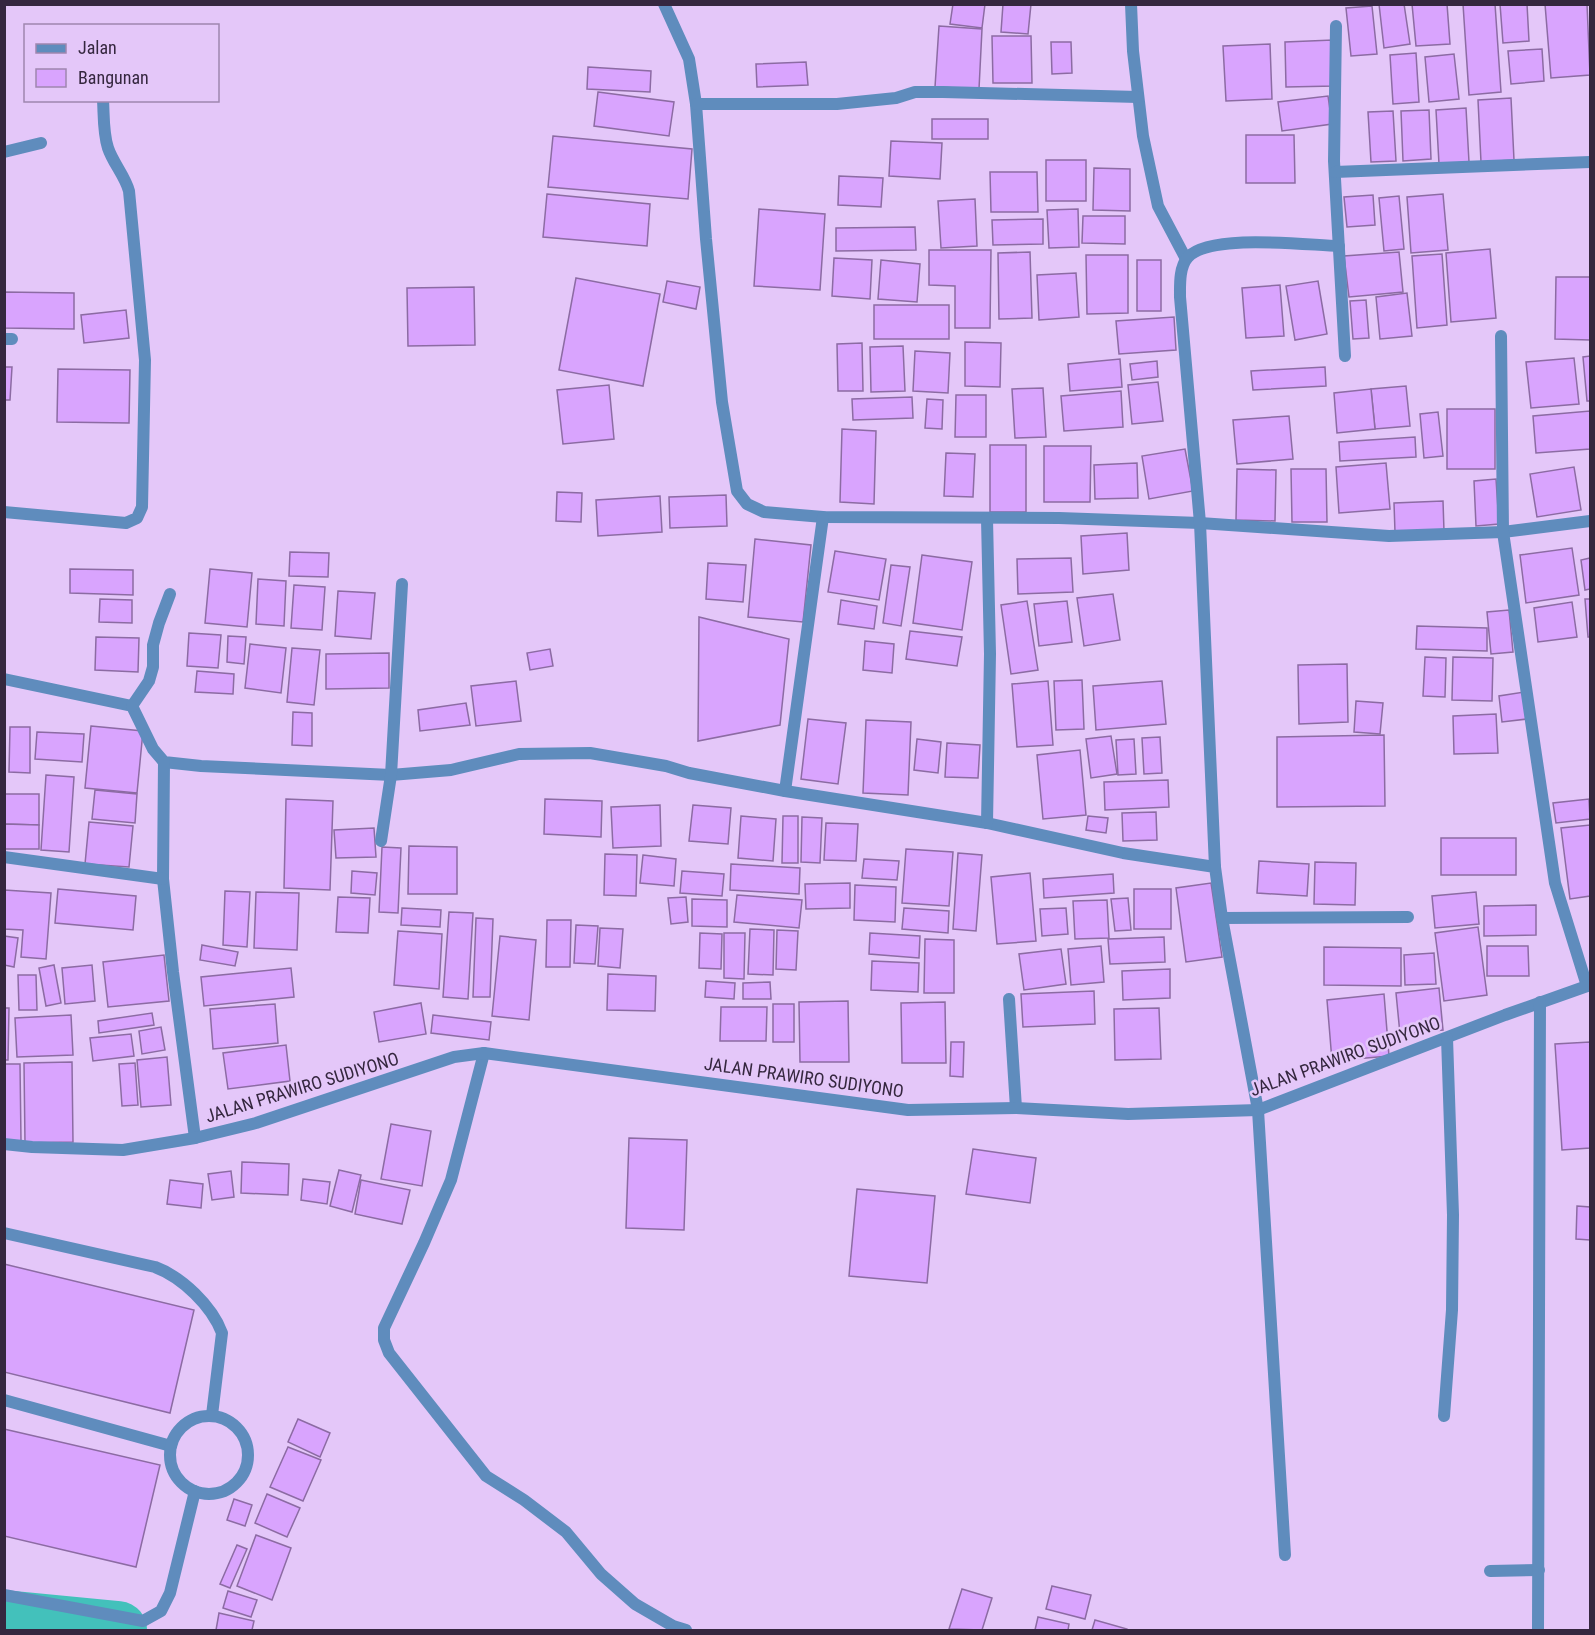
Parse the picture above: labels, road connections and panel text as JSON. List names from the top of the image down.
{
  "streets": {
    "street": ["JALAN PRAWIRO SUDIYONO"]
  },
  "legend": ["Jalan", "Bangunan"]
}
